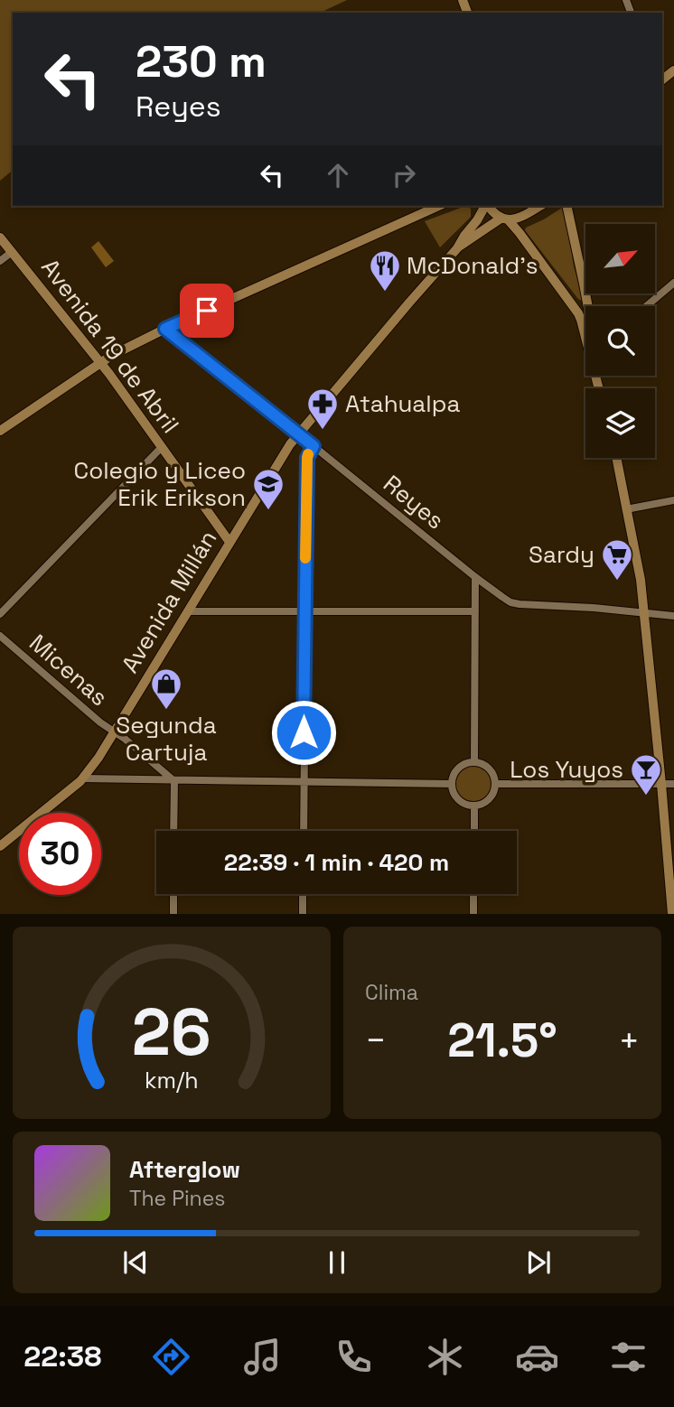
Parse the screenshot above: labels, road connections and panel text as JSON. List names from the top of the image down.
{
  "streets": {
    "main road": ["Avenida 19 de Abril", "Avenida Millán"],
    "street": ["Reyes", "Micenas"]
  },
  "crossings": [
    ["Avenida 19 de Abril", "Avenida Millán"],
    ["Reyes", "Avenida Millán"],
    ["Avenida Millán", "Micenas"]
  ],
  "places": {
    "restaurant": ["McDonald's"],
    "pharmacy": ["Atahualpa"],
    "school or university": ["Colegio y Liceo Erik Erikson"],
    "supermarket": ["Sardy"],
    "shop": ["Segunda Cartuja"],
    "bar": ["Los Yuyos"]
  },
  "north": "top right",
  "page": {
    "turn": ["230 m", "Reyes"],
    "limit": "30",
    "trip": "22:39 · 1 min · 420 m",
    "tile": "Clima",
    "heat": ["−", "21.5°", "+"],
    "song": ["Afterglow", "The Pines"],
    "tabs": "22:38",
    "gauge": ["26", "km/h"]
  }
}
